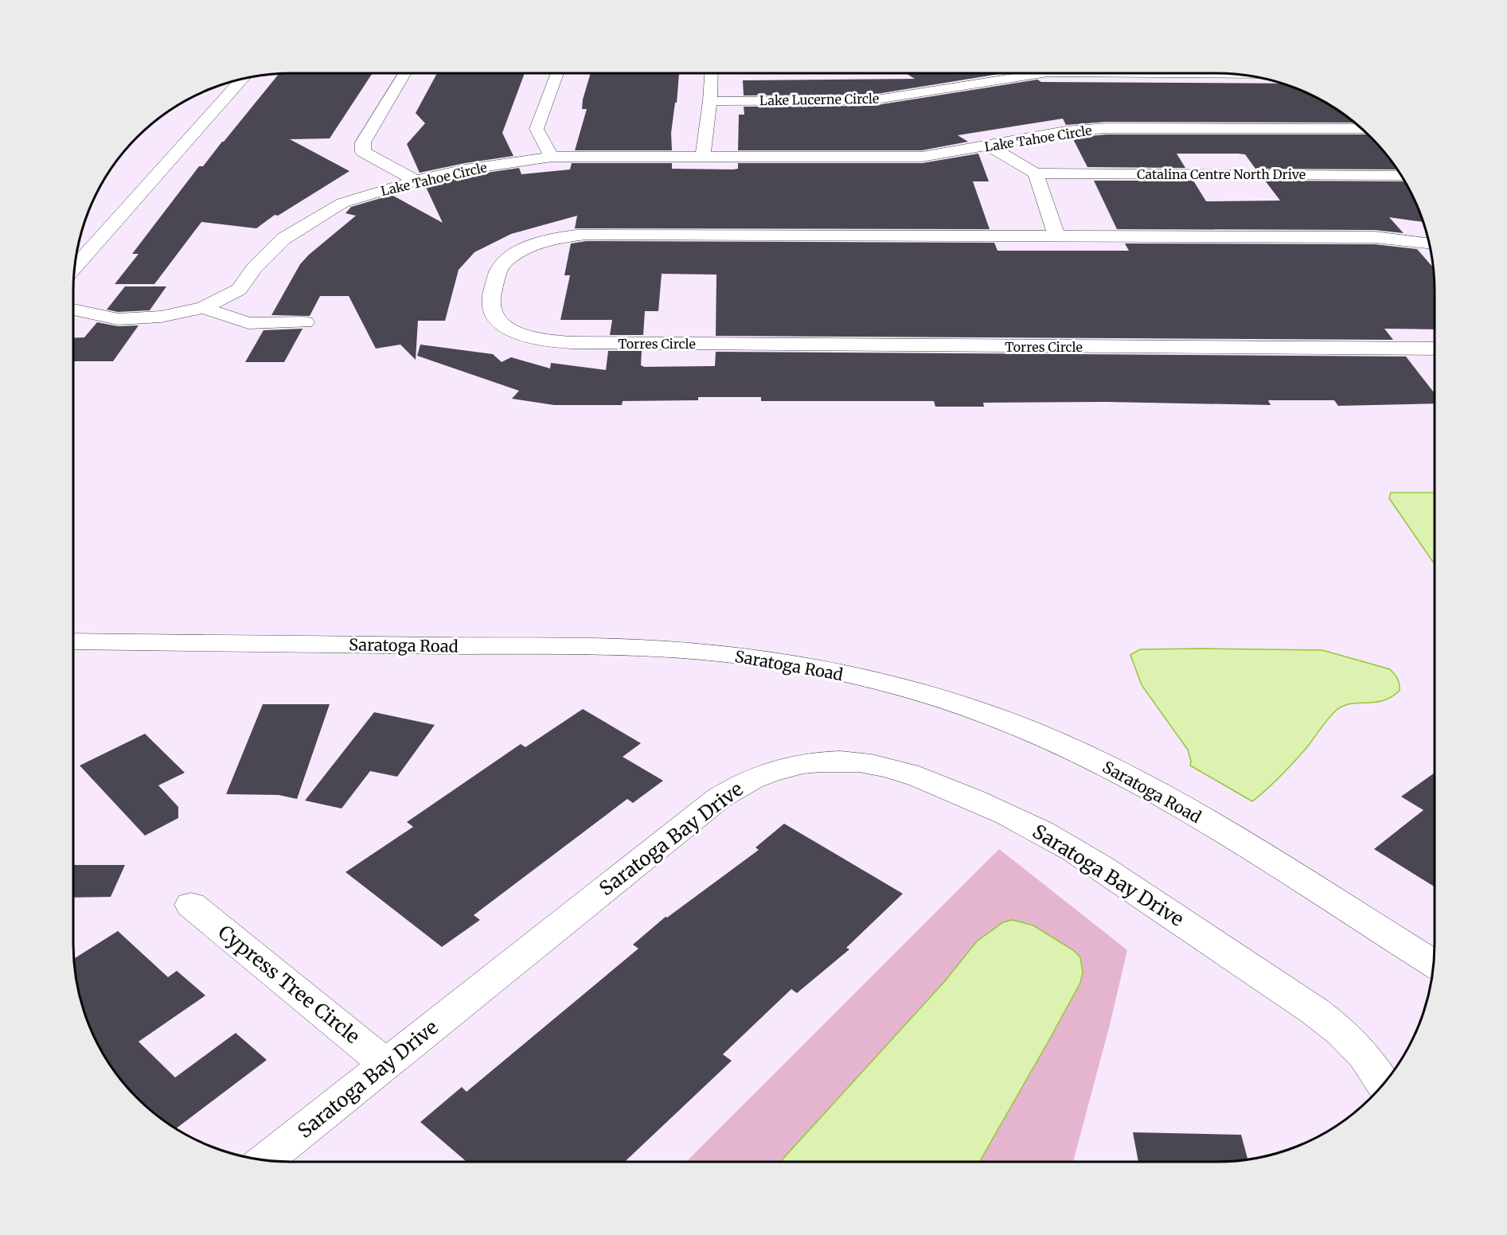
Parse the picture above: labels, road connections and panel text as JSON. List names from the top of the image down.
{
  "streets": {
    "street": [
      "Lake Lucerne Circle",
      "Lake Tahoe Circle",
      "Catalina Centre North Drive",
      "Torres Circle",
      "Saratoga Road",
      "Saratoga Bay Drive",
      "Cypress Tree Circle"
    ]
  },
  "crossings": [
    ["Saratoga Bay Drive", "Cypress Tree Circle"]
  ]
}
